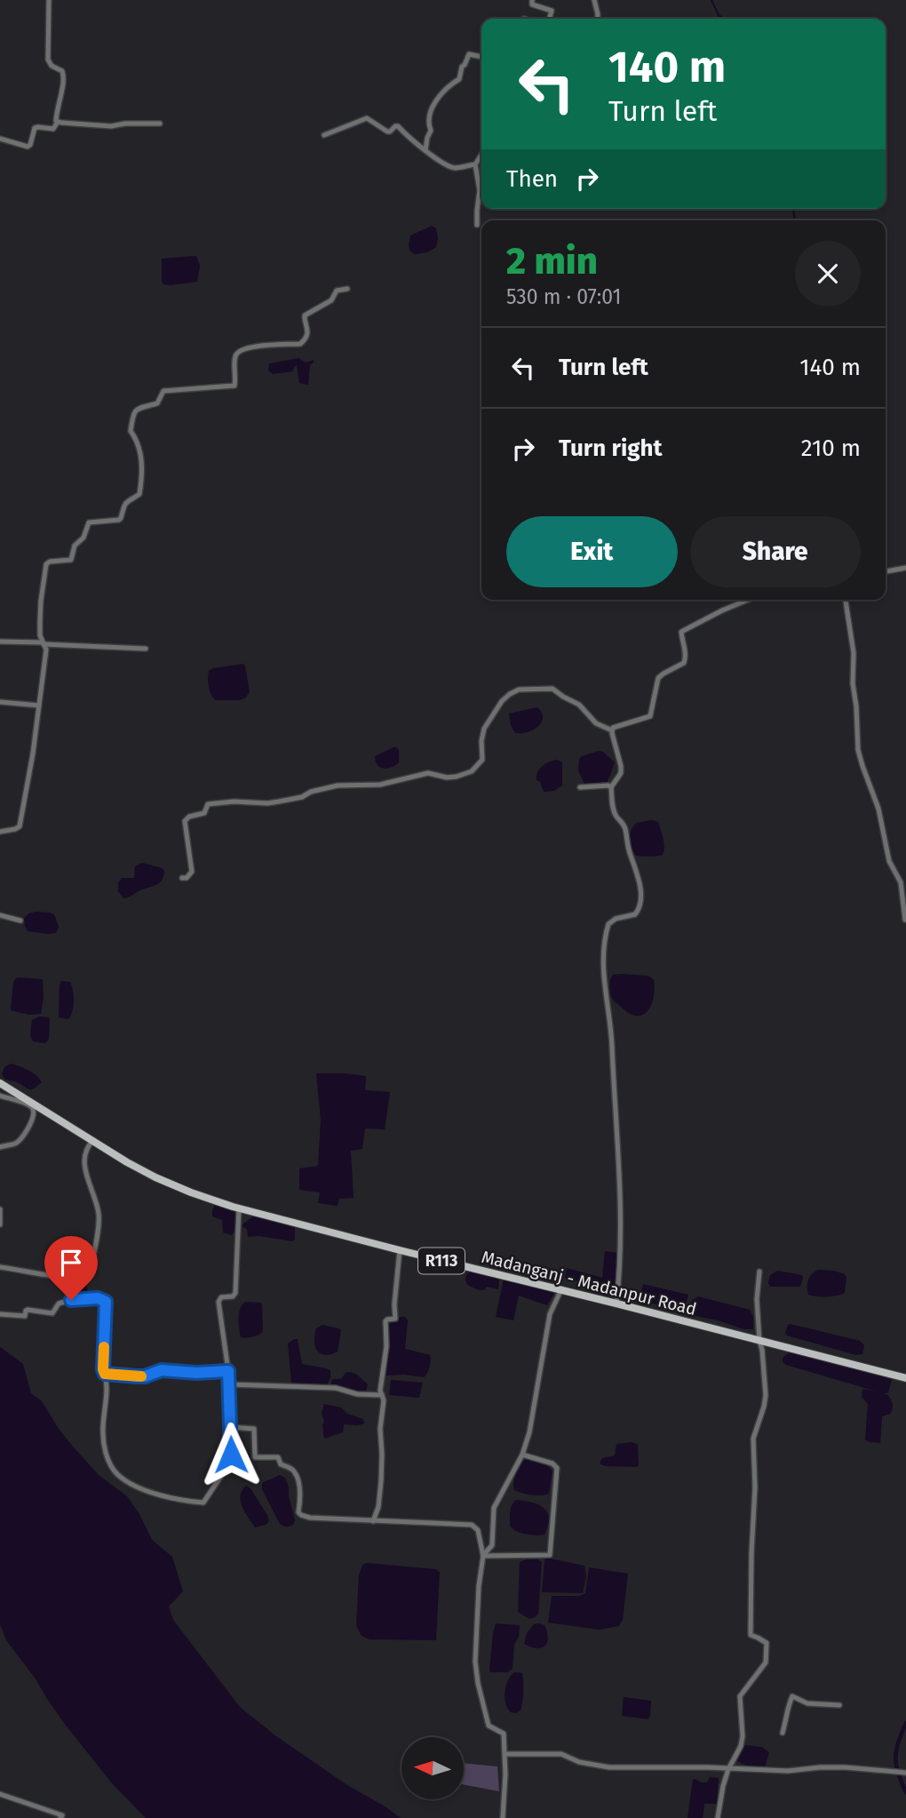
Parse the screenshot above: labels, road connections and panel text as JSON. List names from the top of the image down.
{
  "streets": {
    "main road": ["R113", "Madanganj - Madanpur Road"]
  },
  "north": "left",
  "page": {
    "turn": ["140 m", "Turn left"],
    "then": "Then",
    "heading": ["2 min", "530 m · 07:01"],
    "list": [
      {
        "name": "Turn left",
        "value": "140 m"
      },
      {
        "name": "Turn right",
        "value": "210 m"
      }
    ],
    "buttons": ["Exit", "Share"]
  }
}
